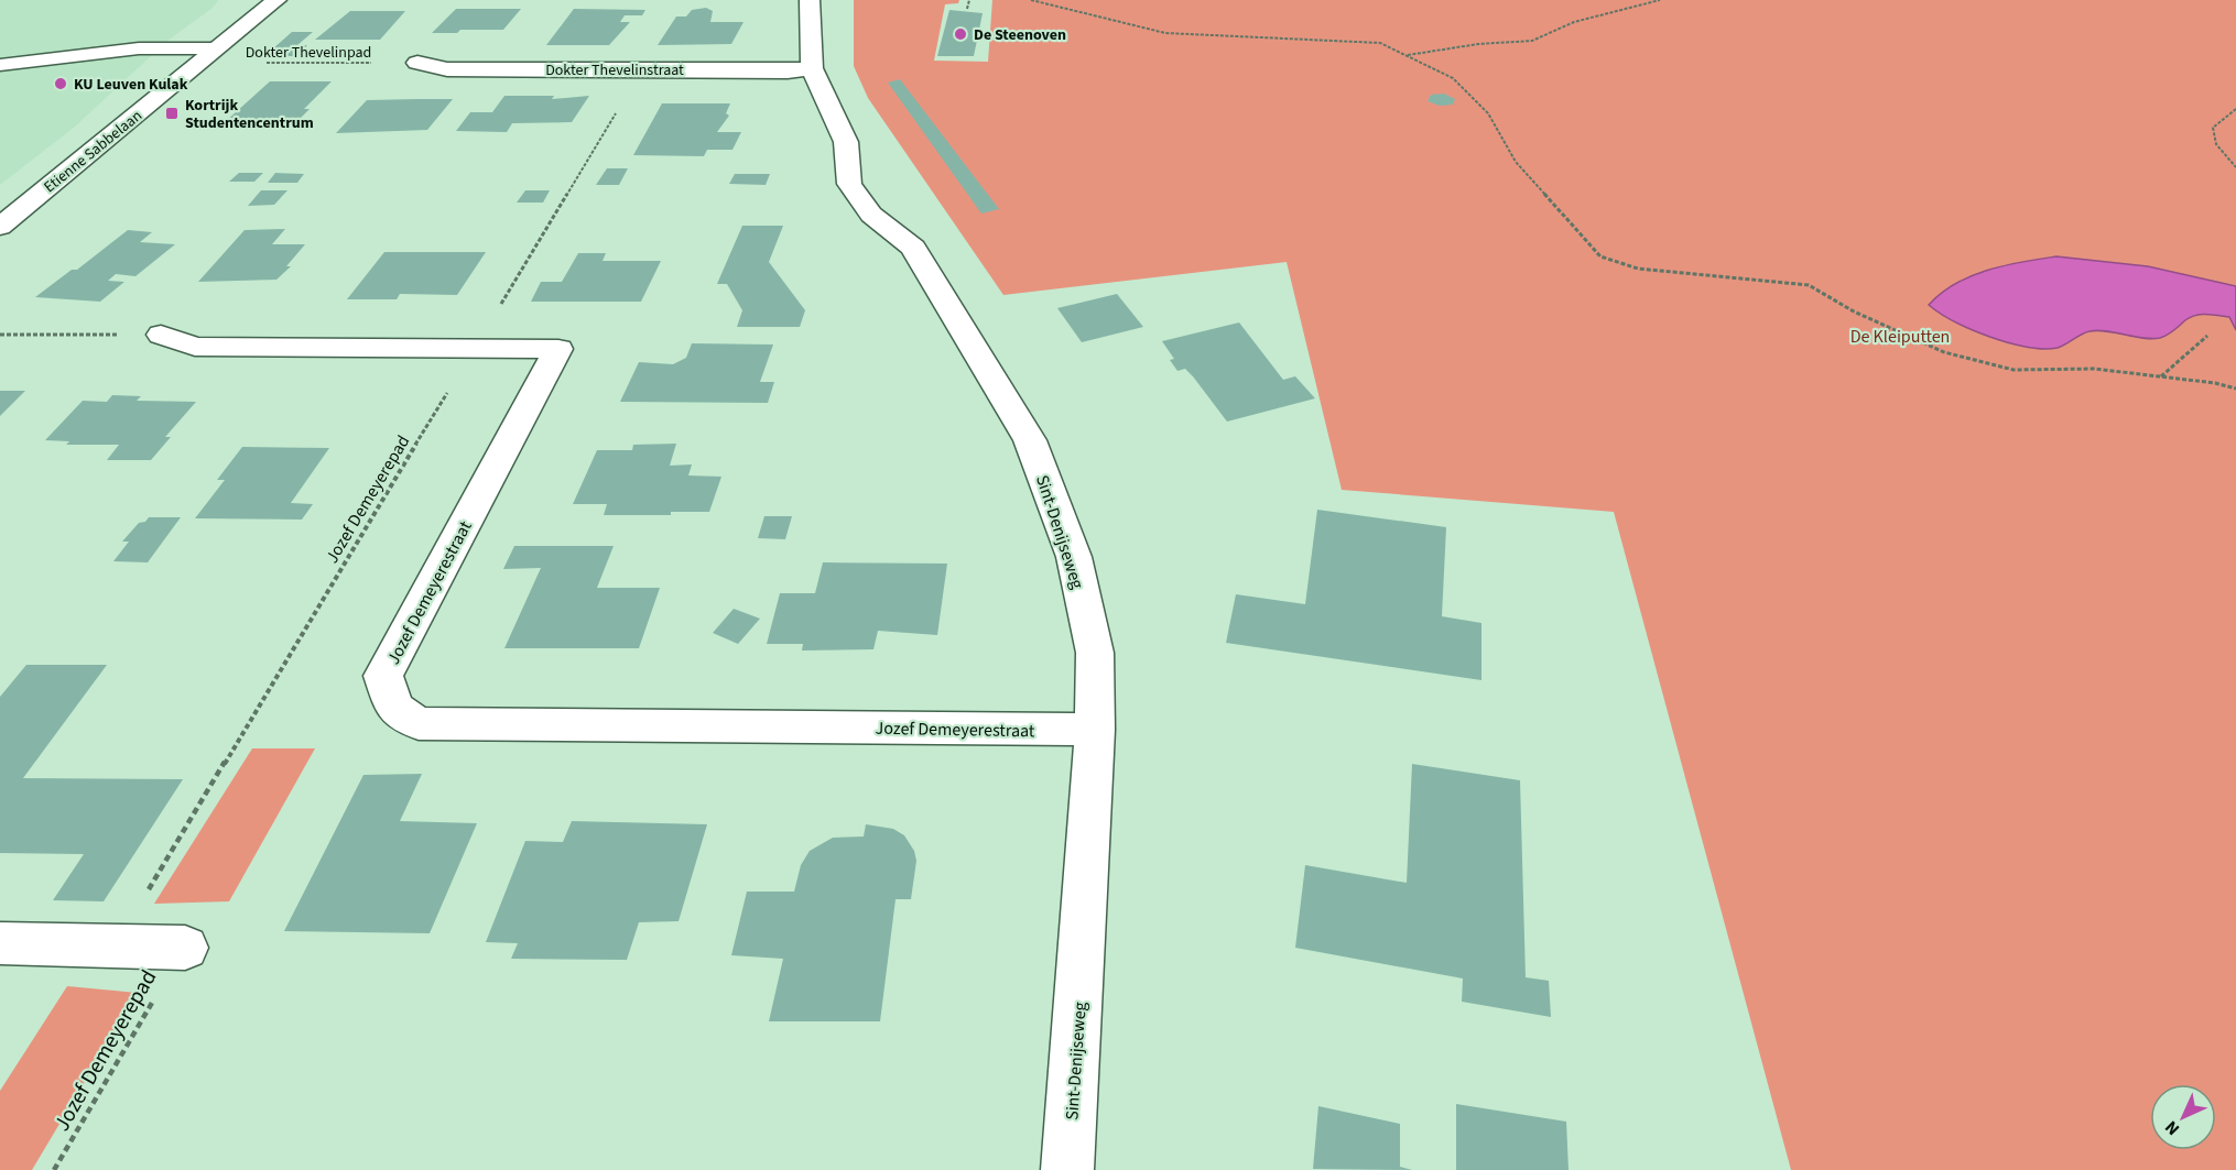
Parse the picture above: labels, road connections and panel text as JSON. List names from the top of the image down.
{
  "streets": {
    "street": [
      "Dokter Thevelinstraat",
      "Etienne Sabbelaan",
      "Sint-Denijseweg",
      "Jozef Demeyerestraat"
    ],
    "path": ["Dokter Thevelinpad", "Jozef Demeyerepad"]
  },
  "crossings": [
    ["Dokter Thevelinpad", "Dokter Thevelinstraat"],
    ["Dokter Thevelinpad", "Etienne Sabbelaan"],
    ["Dokter Thevelinstraat", "Jozef Demeyerepad"],
    ["Dokter Thevelinstraat", "Sint-Denijseweg"],
    ["Jozef Demeyerepad", "Jozef Demeyerestraat"],
    ["Sint-Denijseweg", "Jozef Demeyerestraat"]
  ],
  "parks": ["De Kleiputten"],
  "places": {
    "other": ["De Steenoven", "KU Leuven Kulak"],
    "transit": ["Kortrijk Studentencentrum"]
  },
  "north": "bottom left"
}
